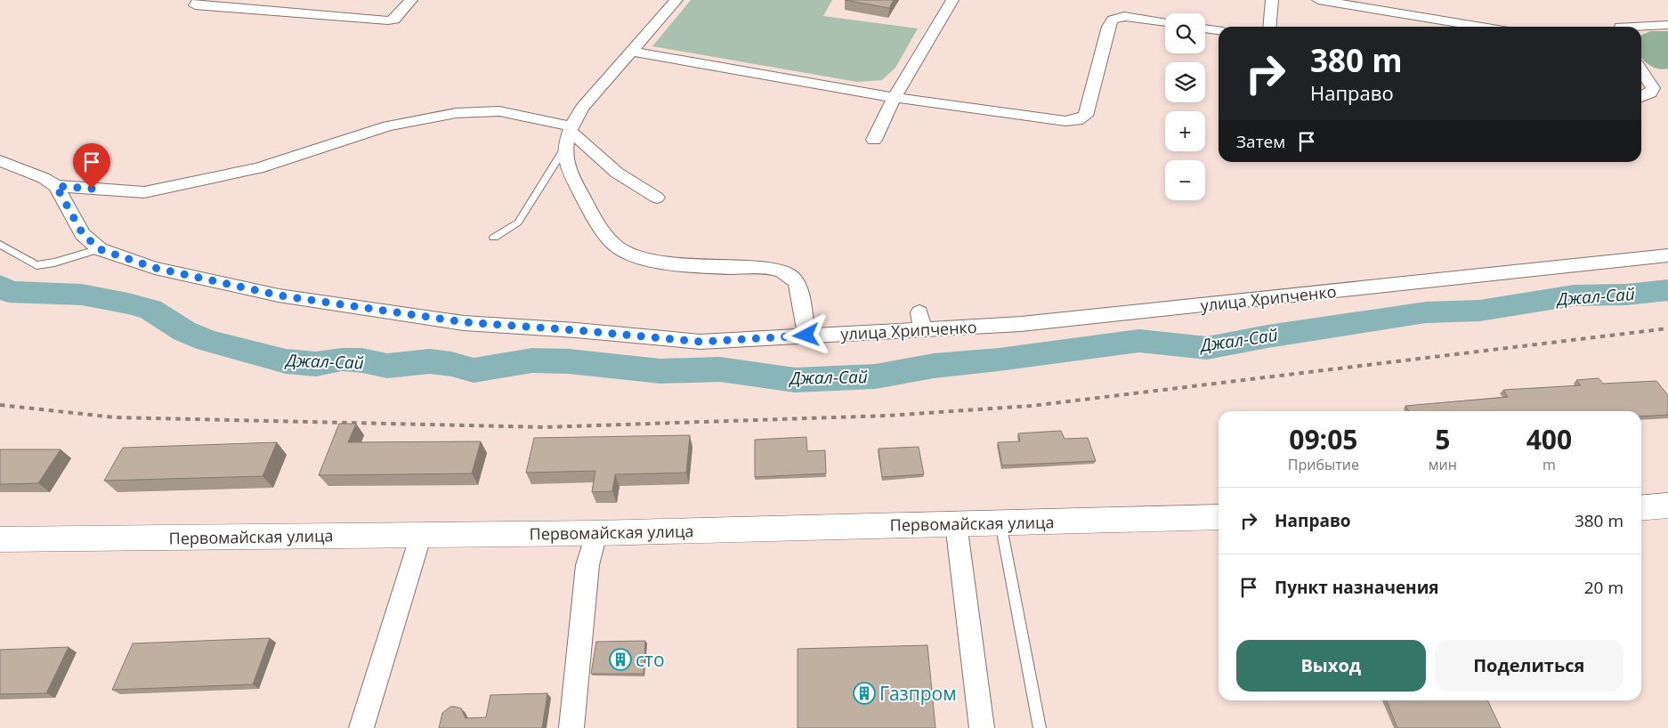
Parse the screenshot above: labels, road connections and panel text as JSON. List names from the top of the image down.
{
  "streets": {
    "main road": ["Первомайская улица"],
    "street": ["улица Хрипченко"]
  },
  "water": ["Джал-Сай"],
  "places": {
    "building": ["сто", "Газпром"]
  },
  "page": {
    "map_buttons": ["+", "−"],
    "turn": ["380 m", "Направо"],
    "then": "Затем",
    "eta": [
      "09:05",
      "Прибытие",
      "5",
      "мин",
      "400",
      "m"
    ],
    "list": [
      {
        "name": "Направо",
        "value": "380 m"
      },
      {
        "name": "Пункт назначения",
        "value": "20 m"
      }
    ],
    "buttons": ["Выход", "Поделиться"]
  }
}
